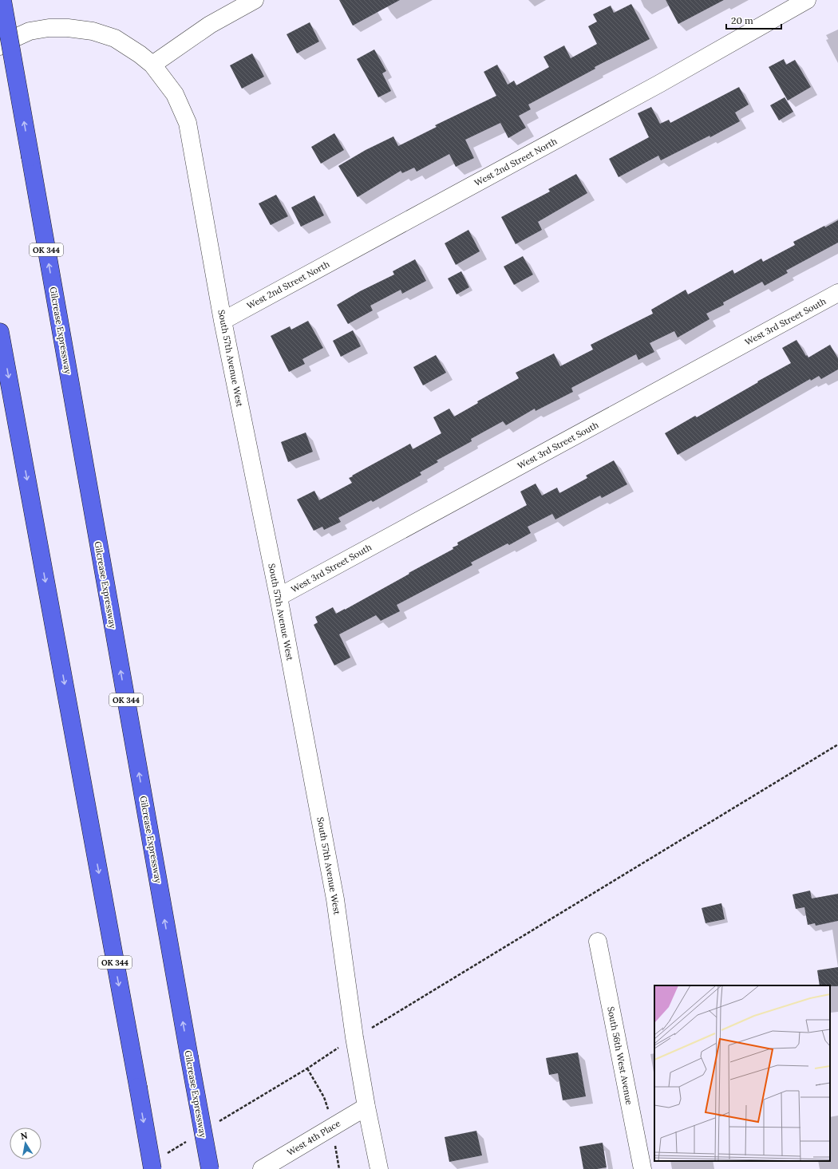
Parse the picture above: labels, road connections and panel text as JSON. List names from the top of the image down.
{
  "streets": {
    "highway": ["OK 344", "Gilcrease Expressway"],
    "street": [
      "West 2nd Street North",
      "West 3rd Street South",
      "South 57th Avenue West",
      "South 56th West Avenue",
      "West 4th Place"
    ]
  },
  "crossings": [
    ["West 2nd Street North", "South 57th Avenue West"],
    ["West 3rd Street South", "South 57th Avenue West"],
    ["South 57th Avenue West", "West 4th Place"]
  ],
  "scale_bar": "20 m",
  "north": "top"
}
